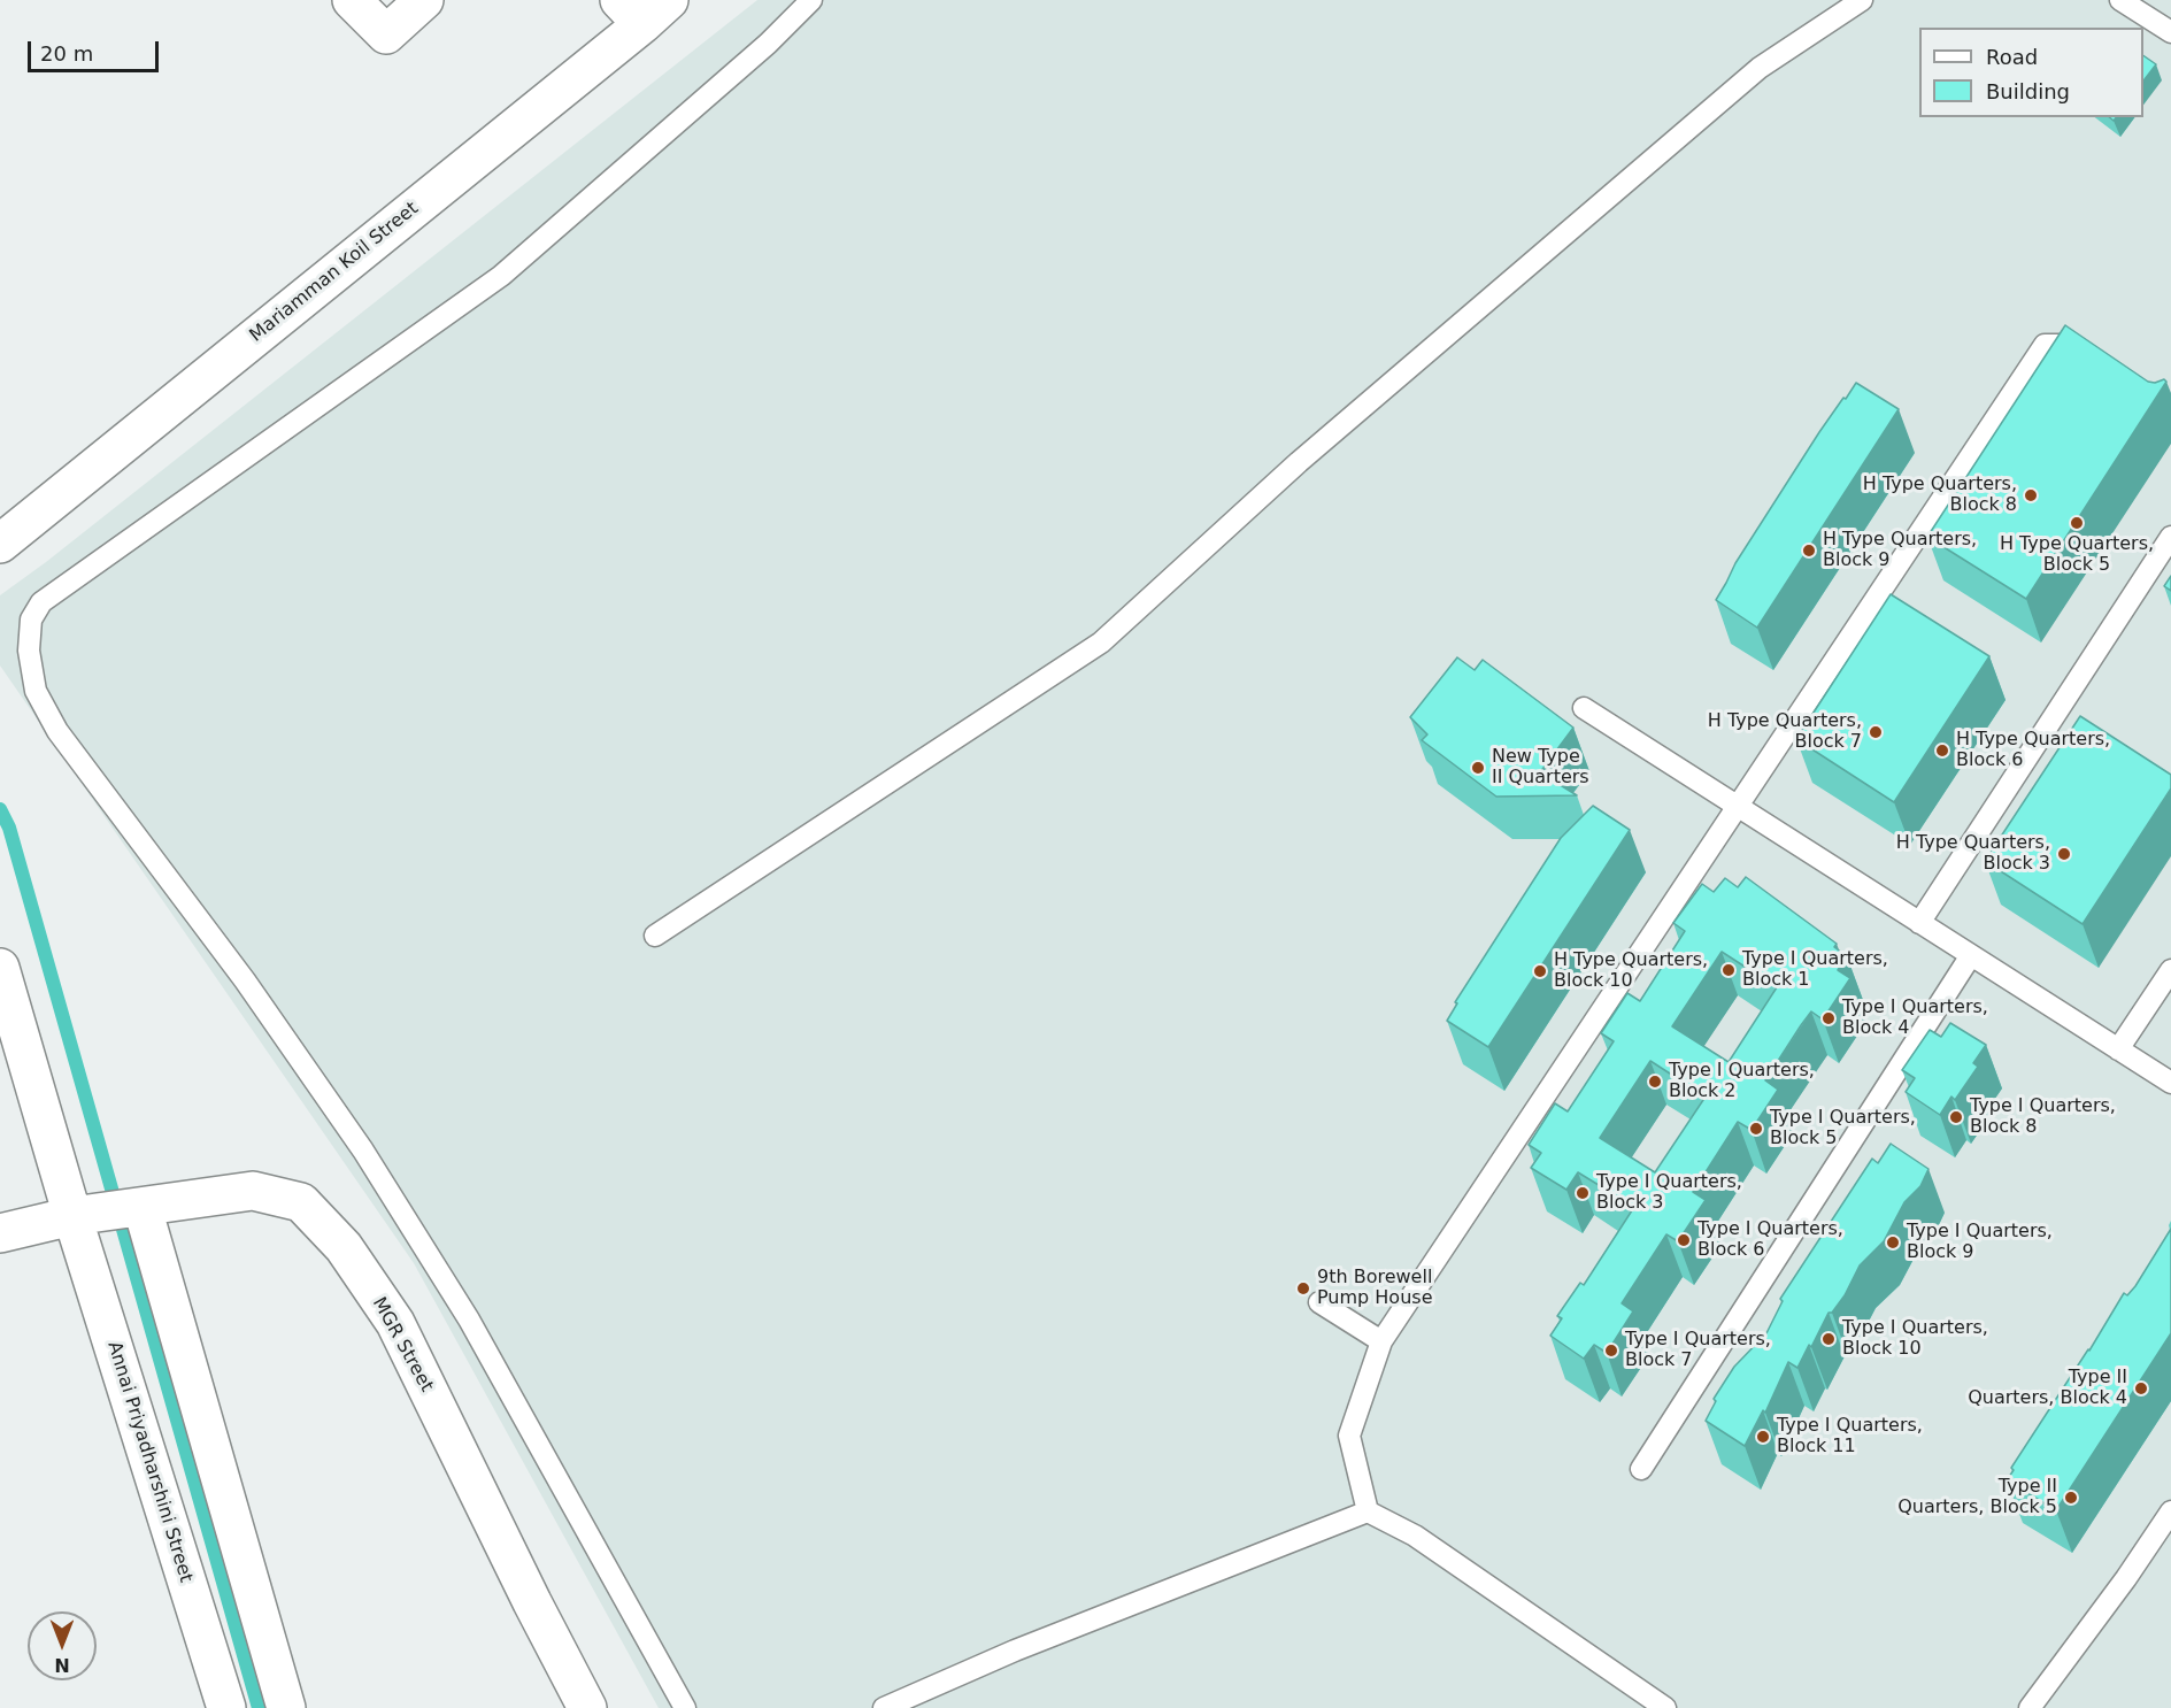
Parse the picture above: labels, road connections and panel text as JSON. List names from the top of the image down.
{
  "streets": {
    "street": ["Mariamman Koil Street", "MGR Street", "Annai Priyadharshini Street"]
  },
  "crossings": [
    ["MGR Street", "Annai Priyadharshini Street"]
  ],
  "places": [
    "H Type Quarters, Block 8",
    "H Type Quarters, Block 5",
    "H Type Quarters, Block 9",
    "H Type Quarters, Block 7",
    "H Type Quarters, Block 6",
    "New Type II Quarters",
    "H Type Quarters, Block 3",
    "Type I Quarters, Block 1",
    "H Type Quarters, Block 10",
    "Type I Quarters, Block 4",
    "Type I Quarters, Block 2",
    "Type I Quarters, Block 8",
    "Type I Quarters, Block 5",
    "Type I Quarters, Block 3",
    "Type I Quarters, Block 6",
    "Type I Quarters, Block 9",
    "9th Borewell Pump House",
    "Type I Quarters, Block 10",
    "Type I Quarters, Block 7",
    "Type II Quarters, Block 4",
    "Type I Quarters, Block 11",
    "Type II Quarters, Block 5"
  ],
  "legend": ["Road", "Building"],
  "scale_bar": "20 m",
  "north": "bottom"
}
